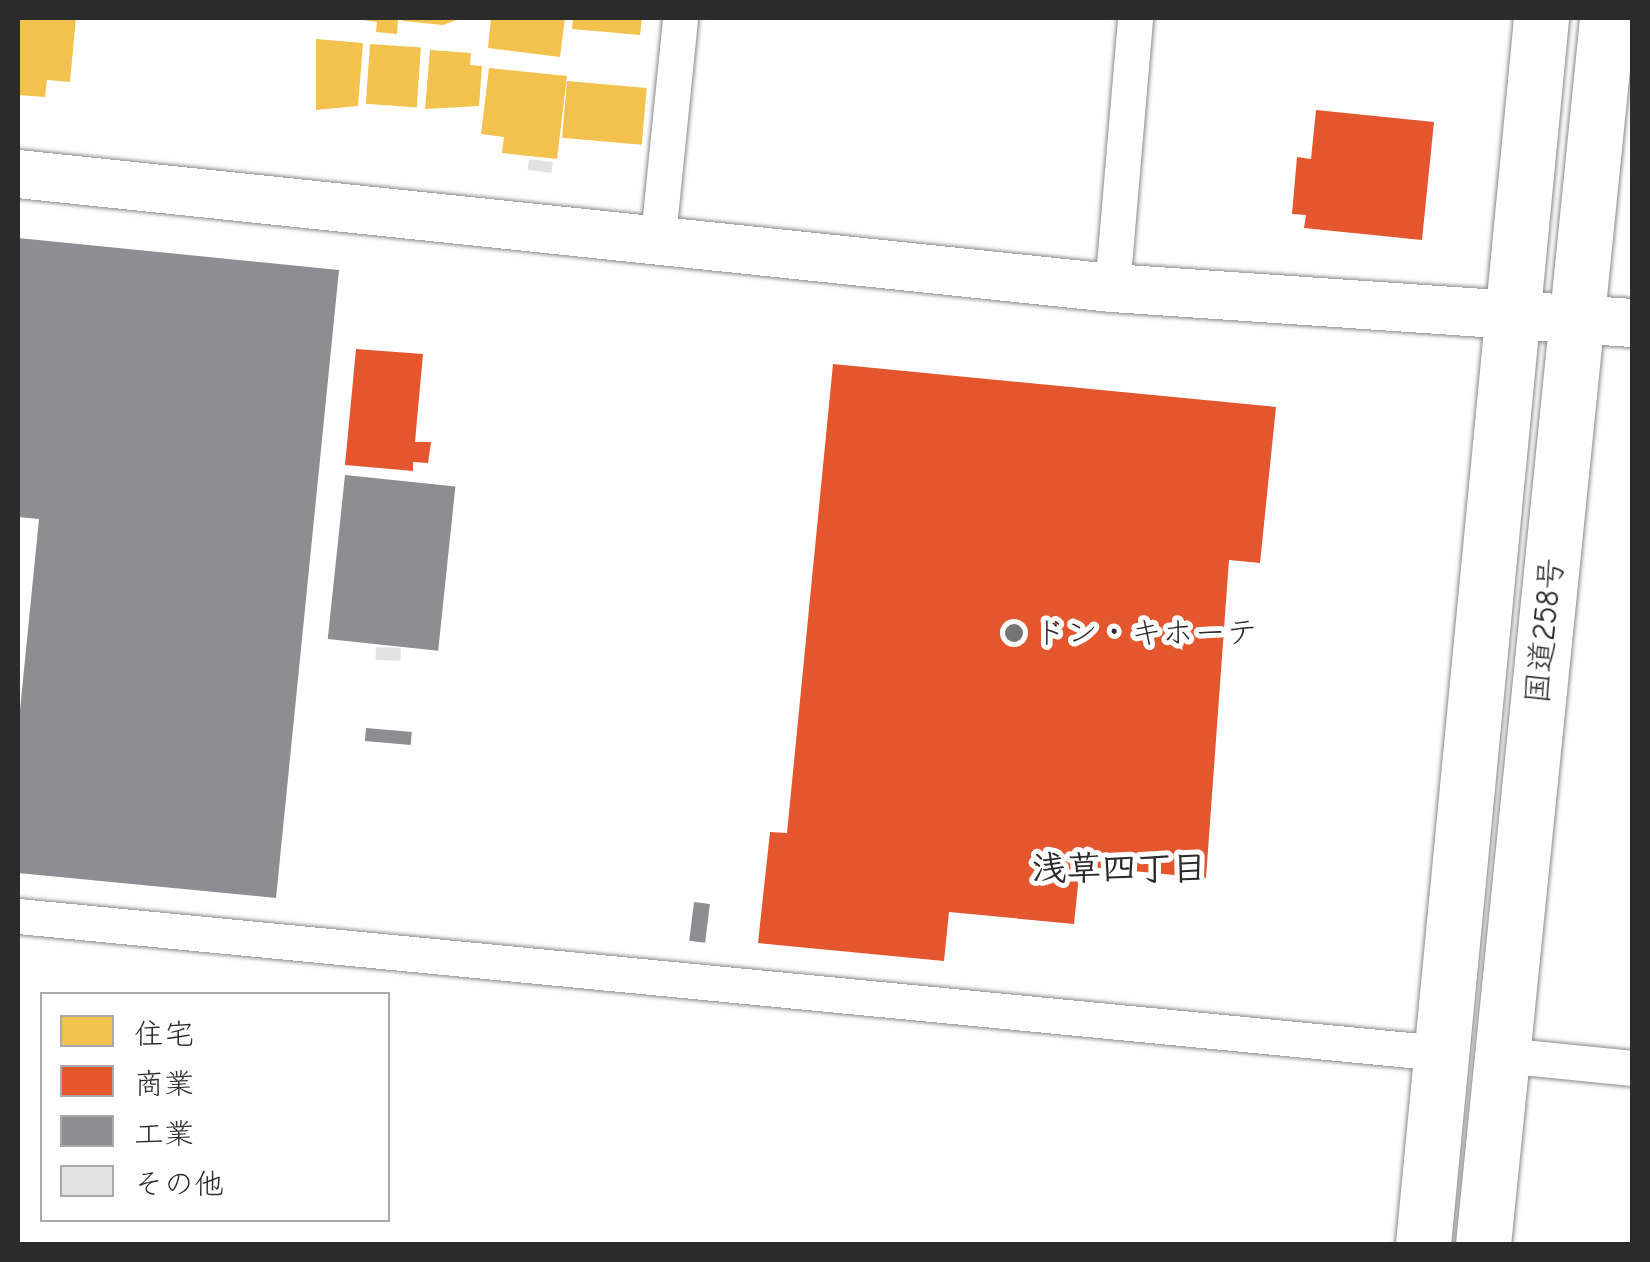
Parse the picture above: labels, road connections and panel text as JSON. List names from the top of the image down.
{
  "streets": {
    "highway": ["国道258号"]
  },
  "districts": ["浅草四丁目"],
  "places": ["ドン・キホーテ"],
  "legend": [
    "住宅",
    "商業",
    "工業",
    "その他"
  ]
}
